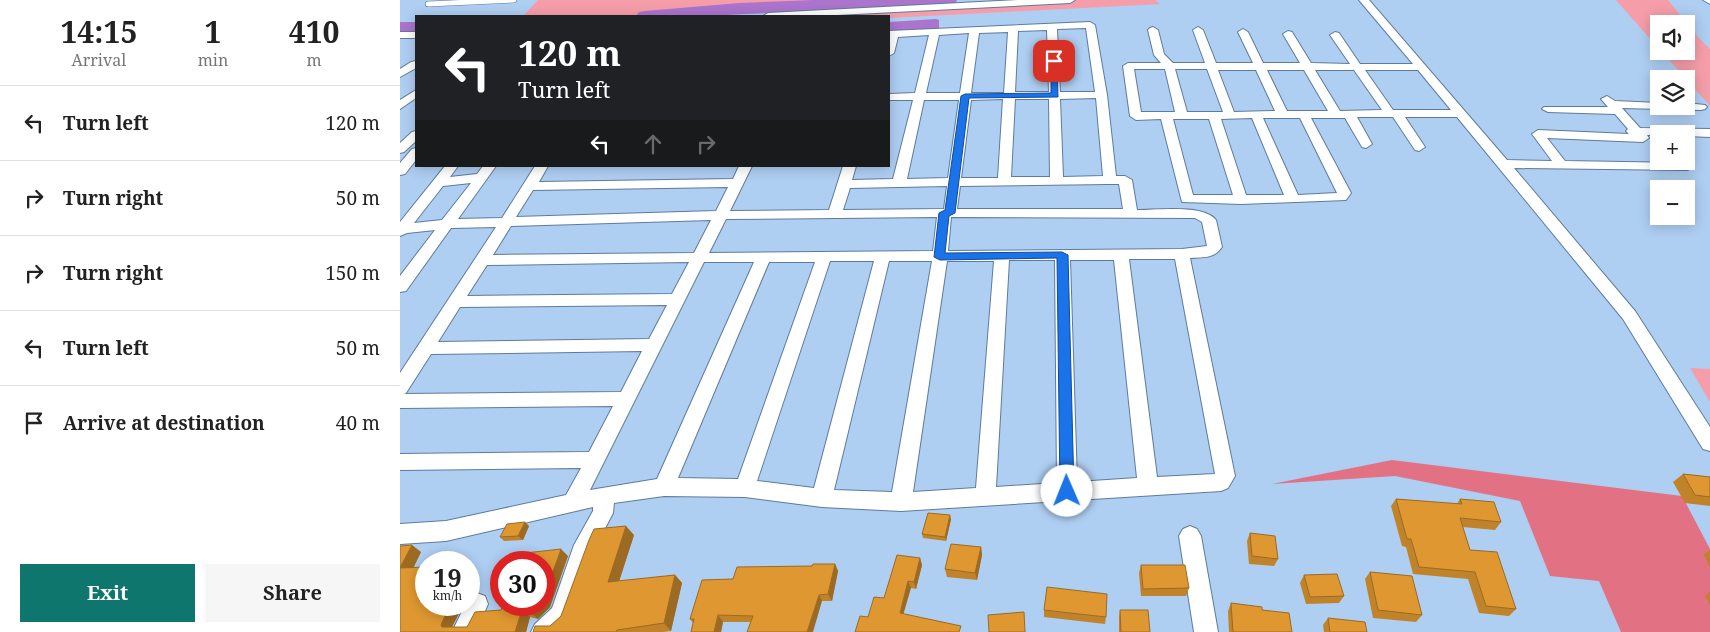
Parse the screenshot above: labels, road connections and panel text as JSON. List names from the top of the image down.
{
  "page": {
    "eta": [
      "14:15",
      "Arrival",
      "1",
      "min",
      "410",
      "m"
    ],
    "map_buttons": ["+", "−"],
    "turn": ["120 m", "Turn left"],
    "list": [
      {
        "name": "Turn left",
        "value": "120 m"
      },
      {
        "name": "Turn right",
        "value": "50 m"
      },
      {
        "name": "Turn right",
        "value": "150 m"
      },
      {
        "name": "Turn left",
        "value": "50 m"
      },
      {
        "name": "Arrive at destination",
        "value": "40 m"
      }
    ],
    "speed": "19 km/h",
    "limit": "30",
    "buttons": ["Exit", "Share"]
  }
}
